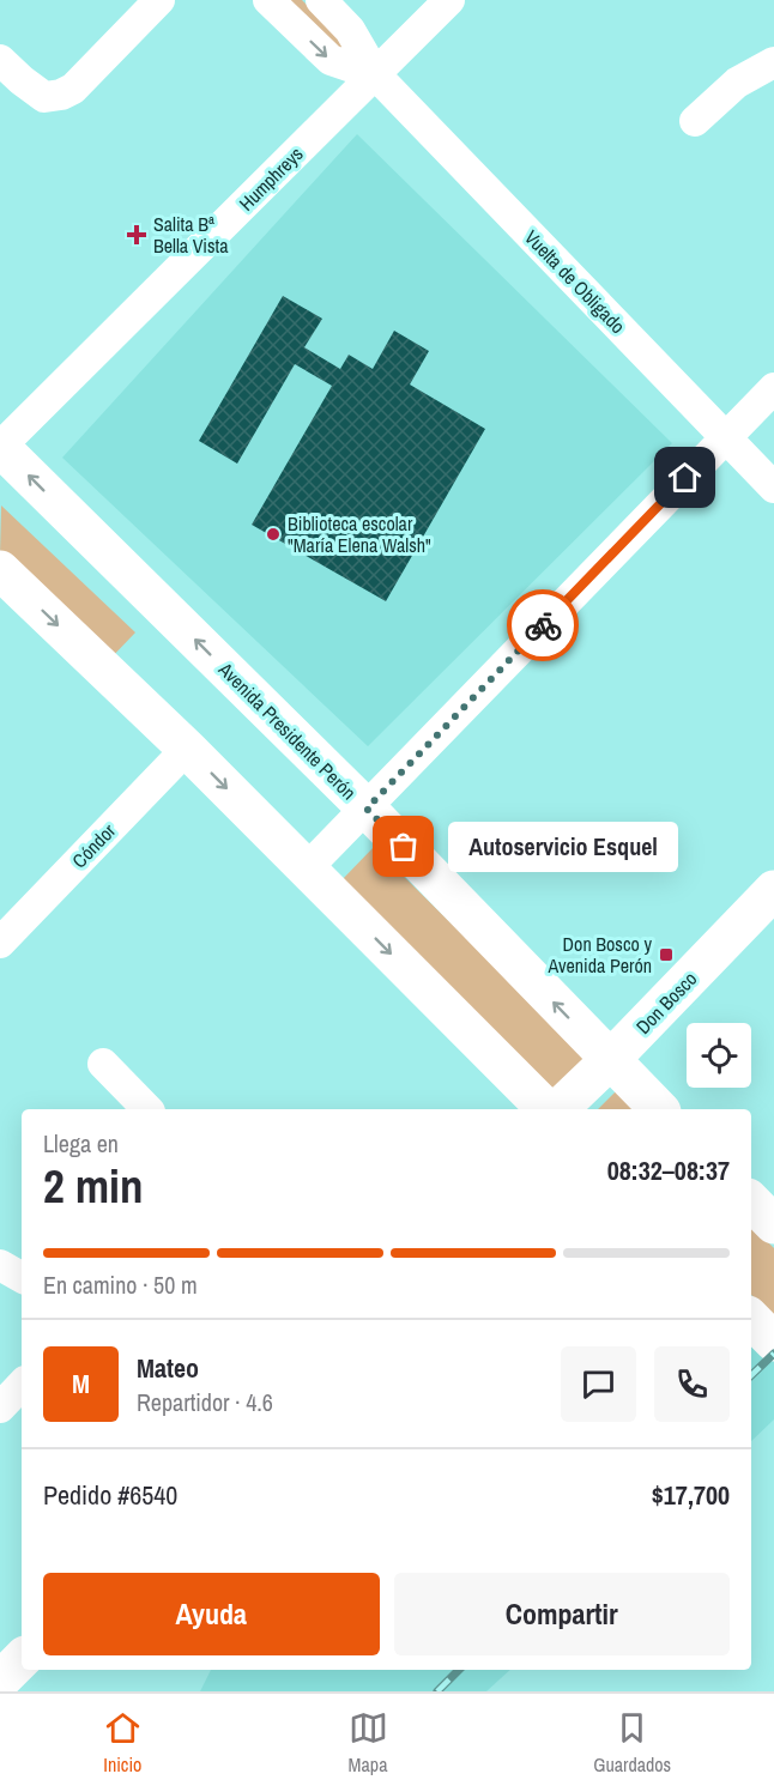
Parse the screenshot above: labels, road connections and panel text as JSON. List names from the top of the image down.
{
  "streets": {
    "street": [
      "Humphreys",
      "Vuelta de Obligado",
      "Avenida Presidente Perón",
      "Cóndor",
      "Don Bosco"
    ]
  },
  "crossings": [
    ["Humphreys", "Vuelta de Obligado"],
    ["Humphreys", "Avenida Presidente Perón"],
    ["Avenida Presidente Perón", "Don Bosco"]
  ],
  "places": {
    "health": ["Salita Bª Bella Vista"],
    "other": ["Biblioteca escolar \"María Elena Walsh\"", "Autoservicio Esquel"],
    "transit": ["Don Bosco y Avenida Perón"]
  },
  "page": {
    "bubble": "Autoservicio Esquel",
    "heading": ["2 min", "Llega en", "08:32–08:37"],
    "panel": [
      "Mateo",
      "Repartidor · 4.6",
      "Pedido #6540",
      "$17,700"
    ],
    "bar": "En camino · 50 m",
    "round": "M",
    "buttons": ["Ayuda", "Compartir"],
    "tabs": ["Inicio", "Mapa", "Guardados"]
  }
}
